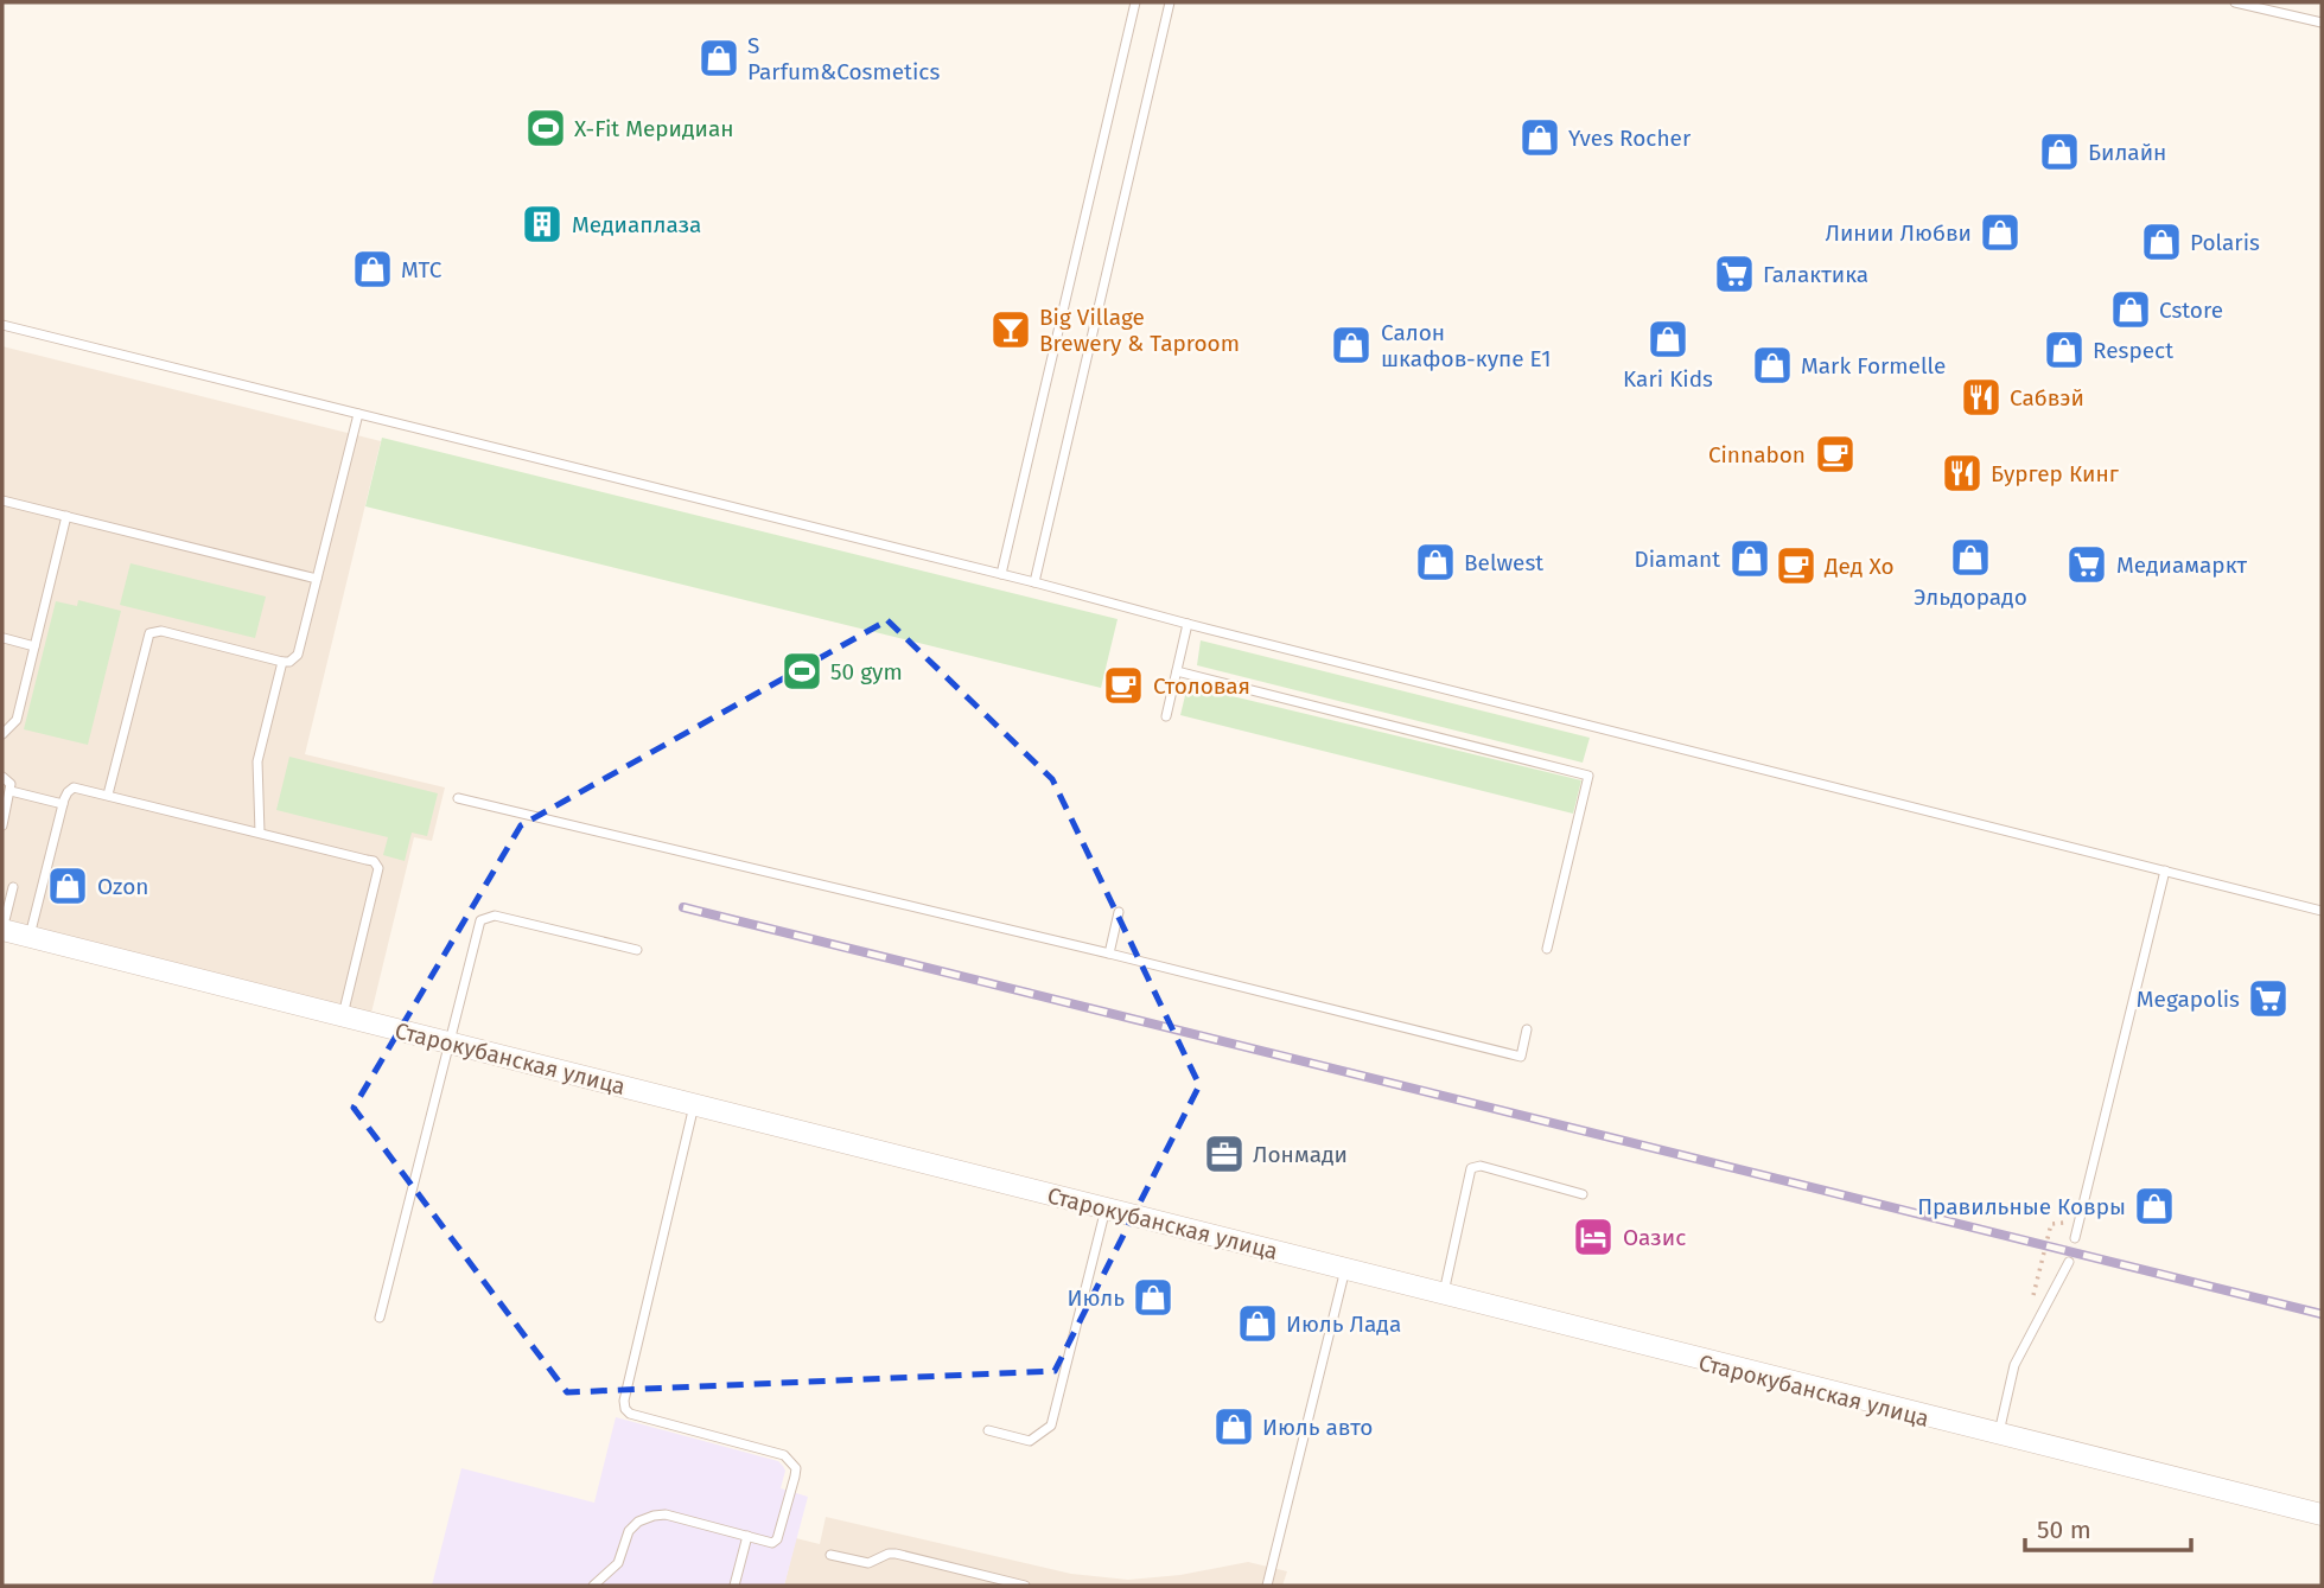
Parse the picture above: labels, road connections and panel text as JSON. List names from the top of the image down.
{
  "streets": {
    "street": ["Старокубанская улица"]
  },
  "places": {
    "shop": [
      "S Parfum&Cosmetics",
      "Yves Rocher",
      "Билайн",
      "Линии Любви",
      "Polaris",
      "МТС",
      "Cstore",
      "Kari Kids",
      "Салон шкафов-купе Е1",
      "Respect",
      "Mark Formelle",
      "Эльдорадо",
      "Diamant",
      "Belwest",
      "Ozon",
      "Правильные Ковры",
      "Июль",
      "Июль Лада",
      "Июль авто"
    ],
    "sports": ["X-Fit Меридиан", "50 gym"],
    "building": ["Медиаплаза"],
    "supermarket": ["Галактика", "Медиамаркт", "Megapolis"],
    "bar": ["Big Village Brewery & Taproom"],
    "restaurant": ["Сабвэй", "Бургер Кинг"],
    "cafe": ["Cinnabon", "Дед Хо", "Столовая"],
    "office": ["Лонмади"],
    "hotel": ["Оазис"]
  },
  "scale_bar": "50 m"
}
